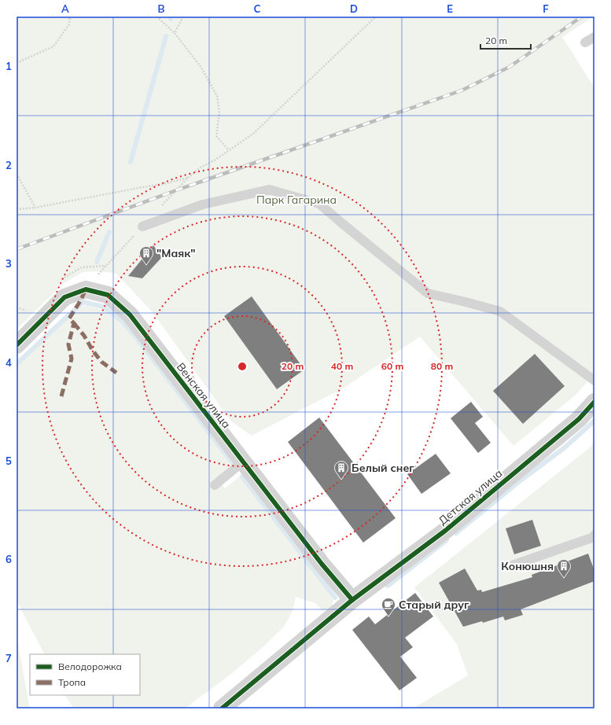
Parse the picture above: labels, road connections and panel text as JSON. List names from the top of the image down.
{
  "streets": {
    "street": ["Венская улица", "Детская улица"]
  },
  "crossings": [
    ["Венская улица", "Детская улица"]
  ],
  "parks": ["Парк Гагарина"],
  "places": {
    "building": ["\"Маяк\"", "Белый снег", "Конюшня"],
    "cafe": ["Старый друг"]
  },
  "legend": ["Велодорожка", "Тропа"],
  "scale_bar": "20 m",
  "grid": {
    "columns": [
      "A",
      "B",
      "C",
      "D",
      "E",
      "F"
    ],
    "rows": [
      "1",
      "2",
      "3",
      "4",
      "5",
      "6",
      "7"
    ]
  },
  "rings": [
    "20 m",
    "40 m",
    "60 m",
    "80 m"
  ]
}
